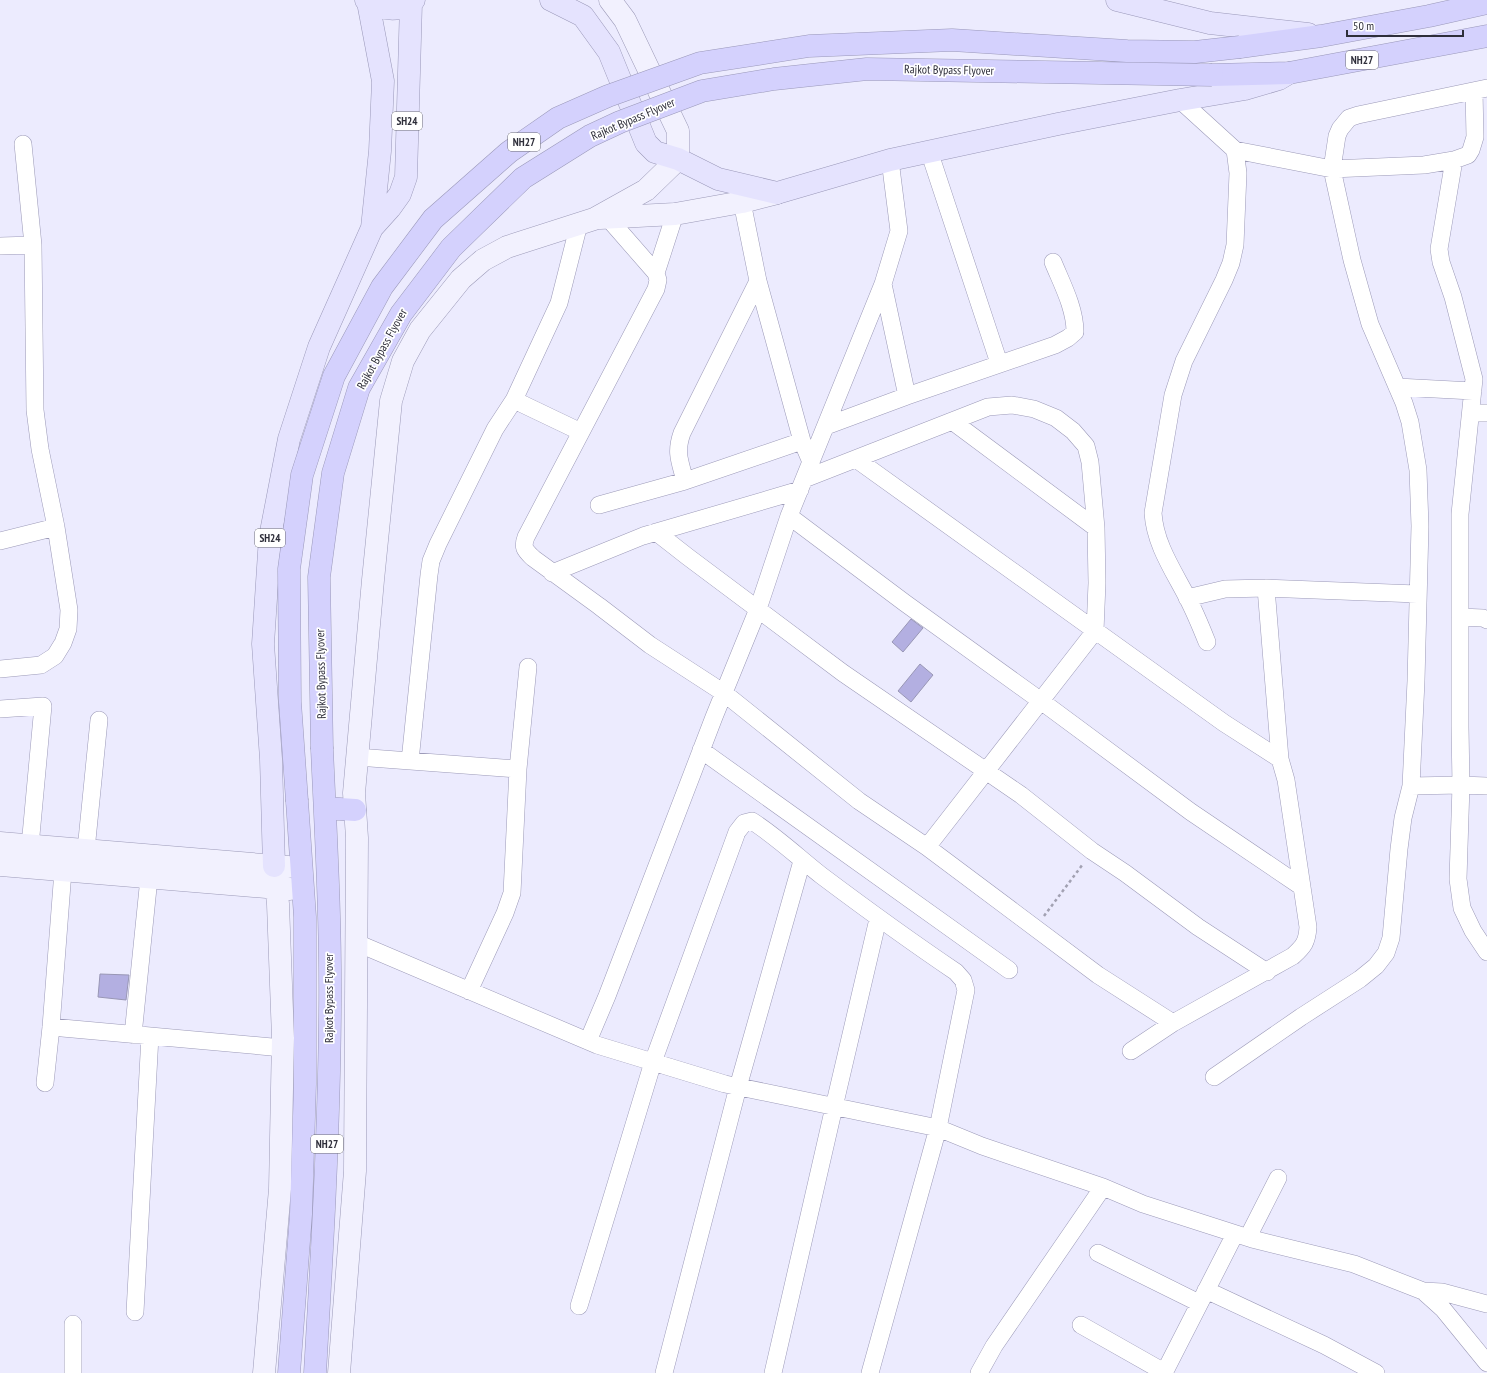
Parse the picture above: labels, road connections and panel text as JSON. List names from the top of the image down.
{
  "streets": {
    "highway": ["NH27", "Rajkot Bypass Flyover"],
    "main road": ["SH24"]
  },
  "crossings": [
    ["NH27", "Rajkot Bypass Flyover"]
  ],
  "scale_bar": "50 m"
}
